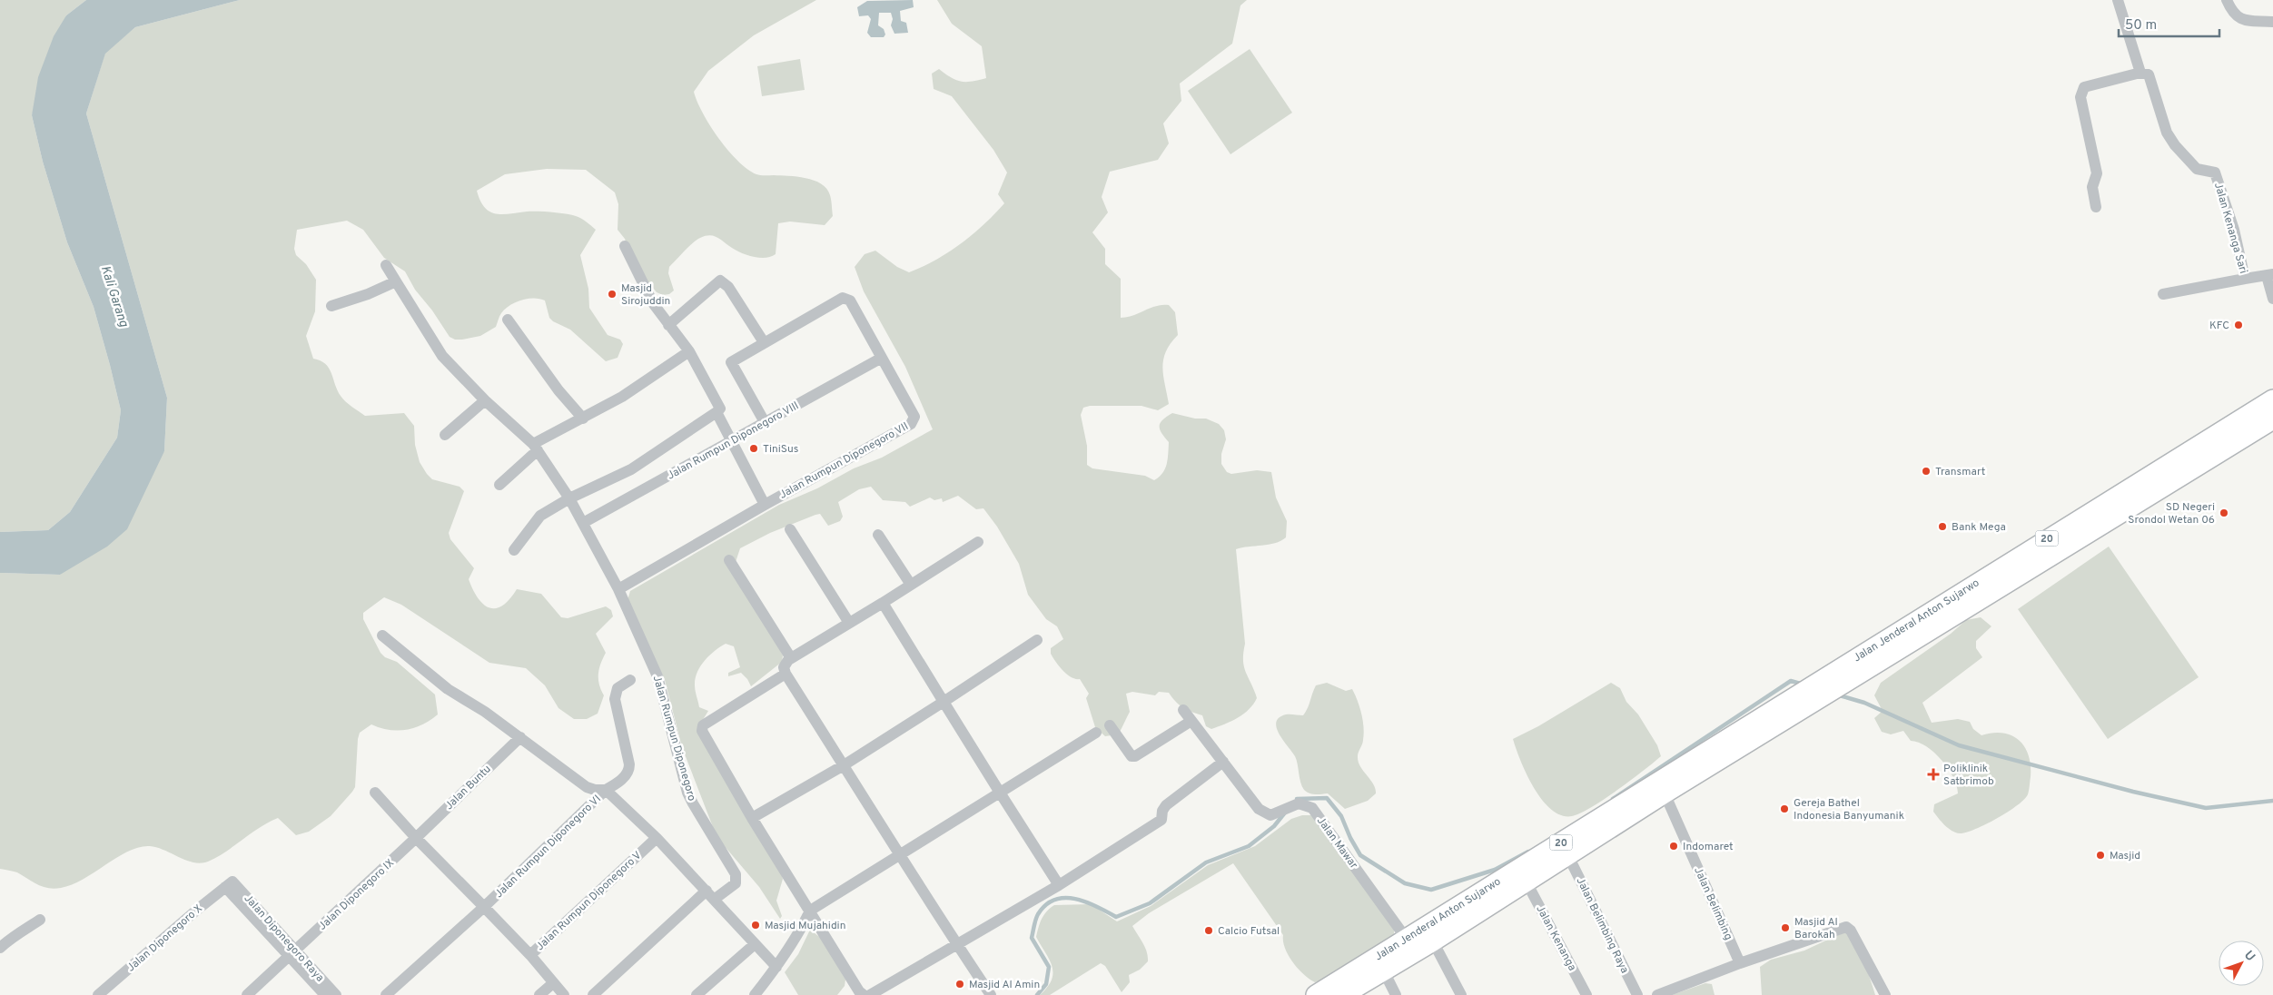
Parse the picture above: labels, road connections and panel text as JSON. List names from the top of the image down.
{
  "streets": {
    "highway": ["20", "Jalan Jenderal Anton Sujarwo"],
    "street": [
      "Jalan Kenanga Sari",
      "Jalan Rumpun Diponegoro VIII",
      "Jalan Rumpun Diponegoro VII",
      "Jalan Rumpun Diponegoro",
      "Jalan Buntu",
      "Jalan Mawar",
      "Jalan Rumpun Diponegoro VI",
      "Jalan Diponegoro IX",
      "Jalan Rumpun Diponegoro V",
      "Jalan Belimbing",
      "Jalan Belimbing Raya",
      "Jalan Diponegoro X",
      "Jalan Diponegoro Raya",
      "Jalan Kenanga"
    ]
  },
  "crossings": [
    ["Jalan Rumpun Diponegoro VIII", "Jalan Rumpun Diponegoro VII"],
    ["Jalan Rumpun Diponegoro VII", "Jalan Rumpun Diponegoro"],
    ["Jalan Jenderal Anton Sujarwo", "Jalan Mawar"],
    ["Jalan Jenderal Anton Sujarwo", "Jalan Belimbing"],
    ["Jalan Jenderal Anton Sujarwo", "Jalan Belimbing Raya"],
    ["Jalan Jenderal Anton Sujarwo", "Jalan Kenanga"],
    ["Jalan Buntu", "Jalan Rumpun Diponegoro VI"],
    ["Jalan Buntu", "Jalan Diponegoro IX"],
    ["Jalan Rumpun Diponegoro VI", "Jalan Diponegoro IX"],
    ["Jalan Rumpun Diponegoro VI", "Jalan Rumpun Diponegoro V"],
    ["Jalan Diponegoro IX", "Jalan Diponegoro Raya"],
    ["Jalan Diponegoro X", "Jalan Diponegoro Raya"]
  ],
  "water": ["Kali Garang"],
  "places": {
    "other": [
      "Masjid Sirojuddin",
      "KFC",
      "TiniSus",
      "Transmart",
      "SD Negeri Srondol Wetan 06",
      "Bank Mega",
      "Gereja Bathel Indonesia Banyumanik",
      "Indomaret",
      "Masjid",
      "Masjid Mujahidin",
      "Masjid Al Barokah",
      "Calcio Futsal",
      "Masjid Al Amin"
    ],
    "health": ["Poliklinik Satbrimob"]
  },
  "scale_bar": "50 m",
  "north": "top right"
}
